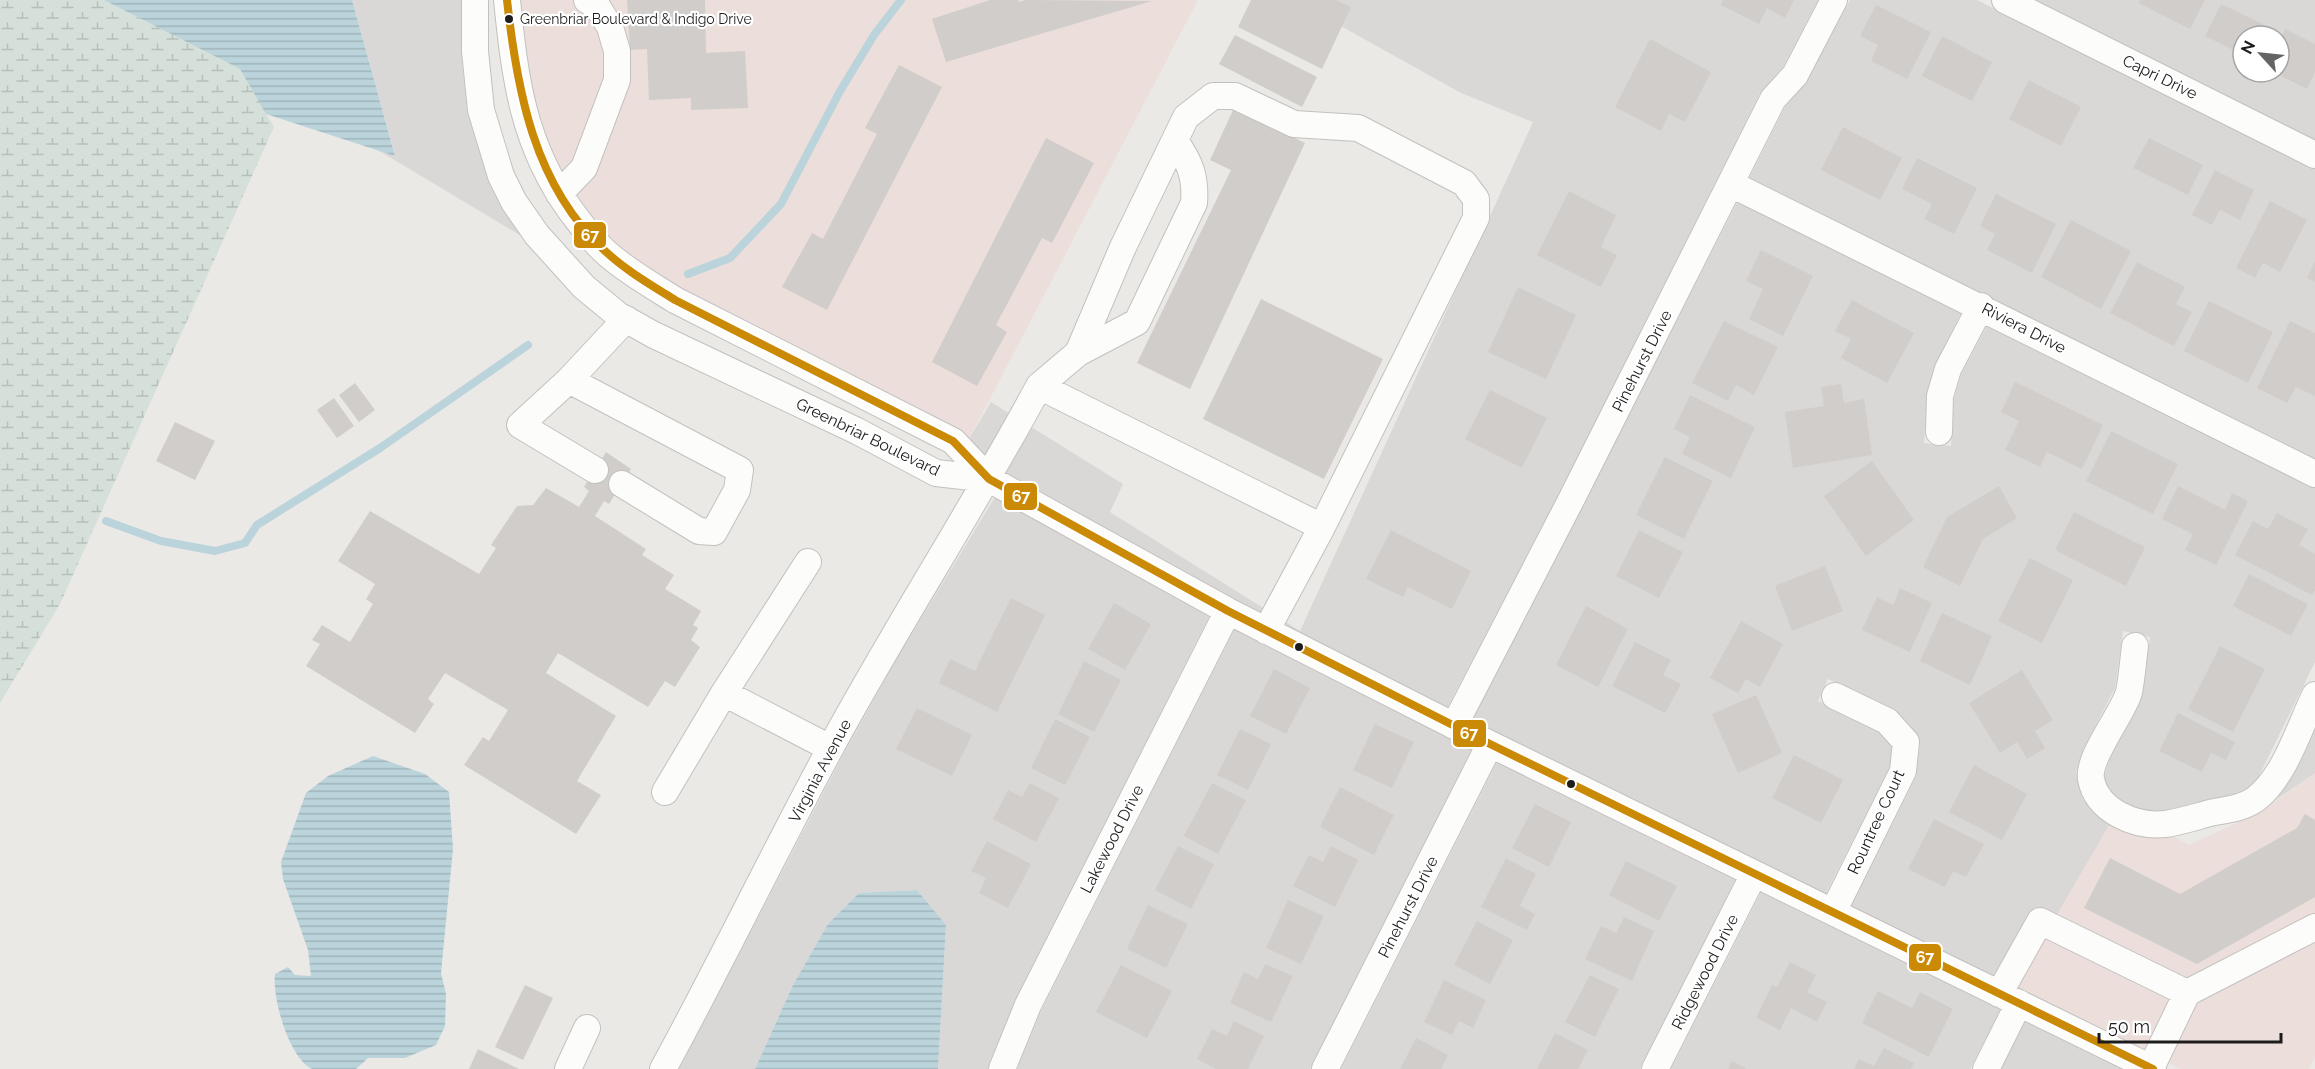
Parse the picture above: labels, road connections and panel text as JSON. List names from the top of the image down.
{
  "streets": {
    "street": [
      "Capri Drive",
      "Riviera Drive",
      "Pinehurst Drive",
      "Greenbriar Boulevard",
      "Virginia Avenue",
      "Rountree Court",
      "Lakewood Drive",
      "Ridgewood Drive"
    ]
  },
  "crossings": [
    ["Riviera Drive", "Pinehurst Drive"],
    ["Greenbriar Boulevard", "Virginia Avenue"]
  ],
  "places": ["Greenbriar Boulevard & Indigo Drive"],
  "lines": ["transit line 67"],
  "scale_bar": "50 m",
  "north": "top left"
}
